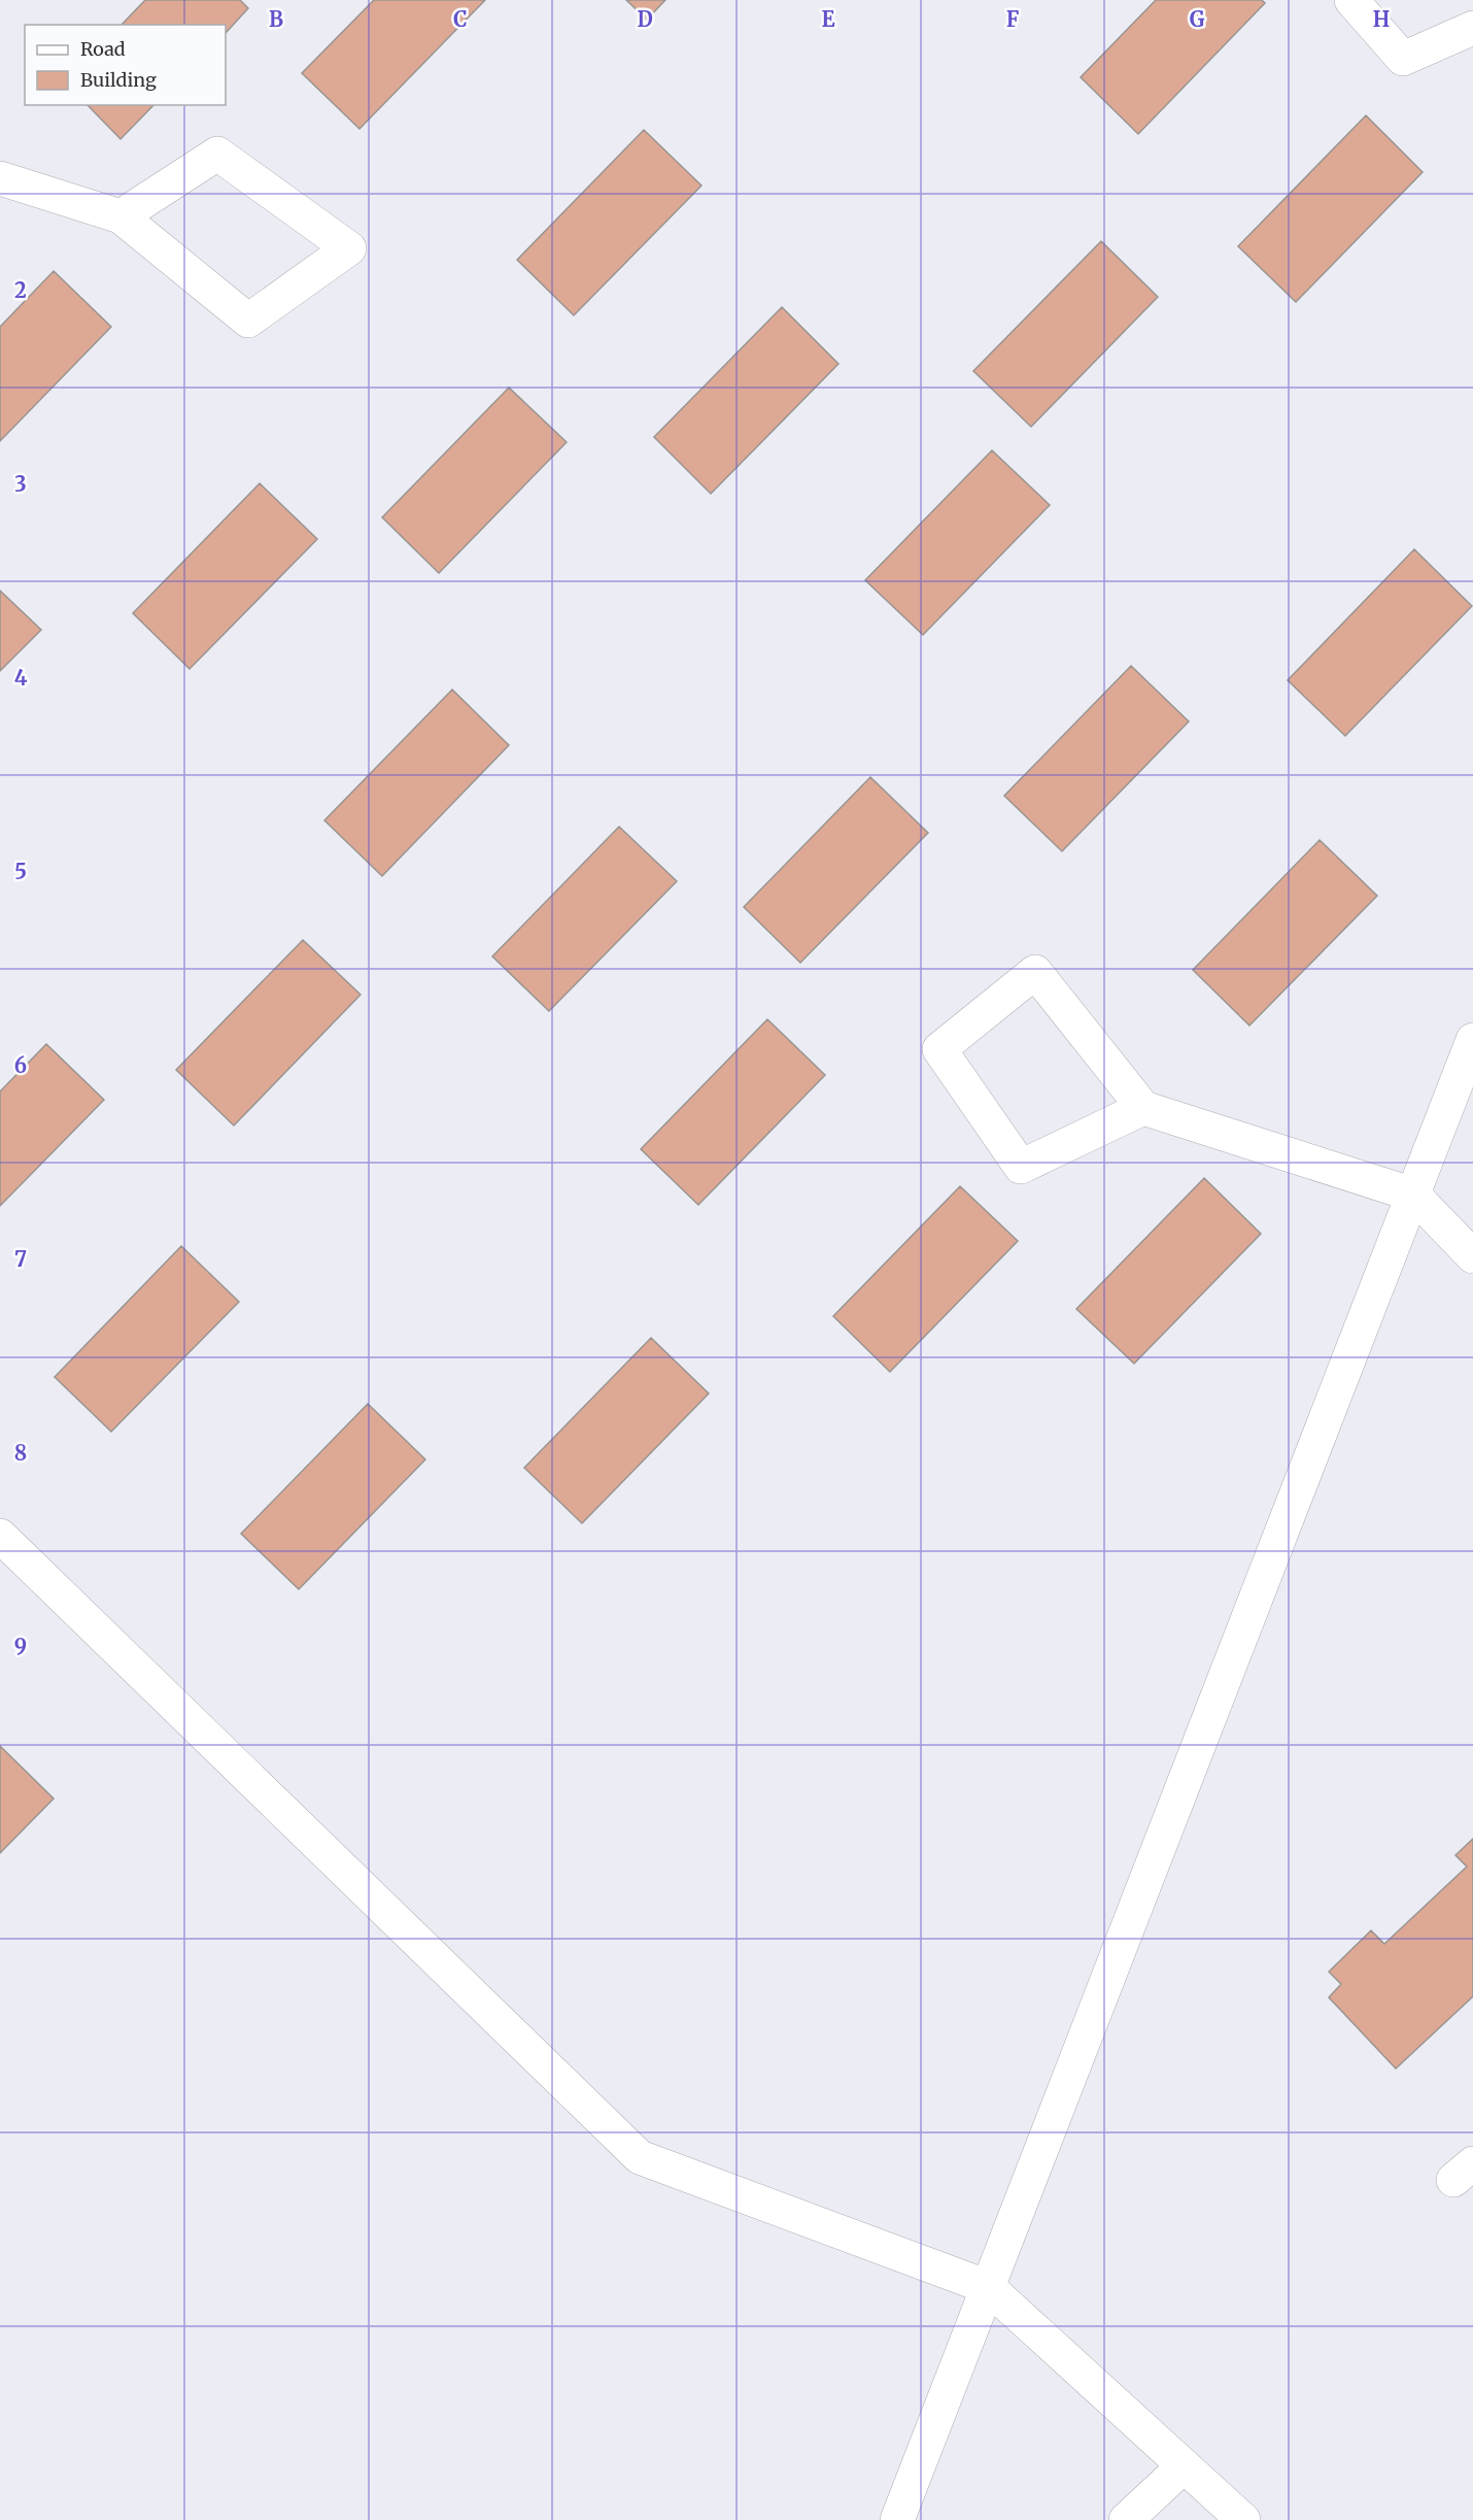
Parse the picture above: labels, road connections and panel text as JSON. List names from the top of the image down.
{
  "legend": ["Road", "Building"],
  "grid": {
    "columns": [
      "B",
      "C",
      "D",
      "E",
      "F",
      "G",
      "H"
    ],
    "rows": [
      "2",
      "3",
      "4",
      "5",
      "6",
      "7",
      "8",
      "9"
    ]
  }
}
